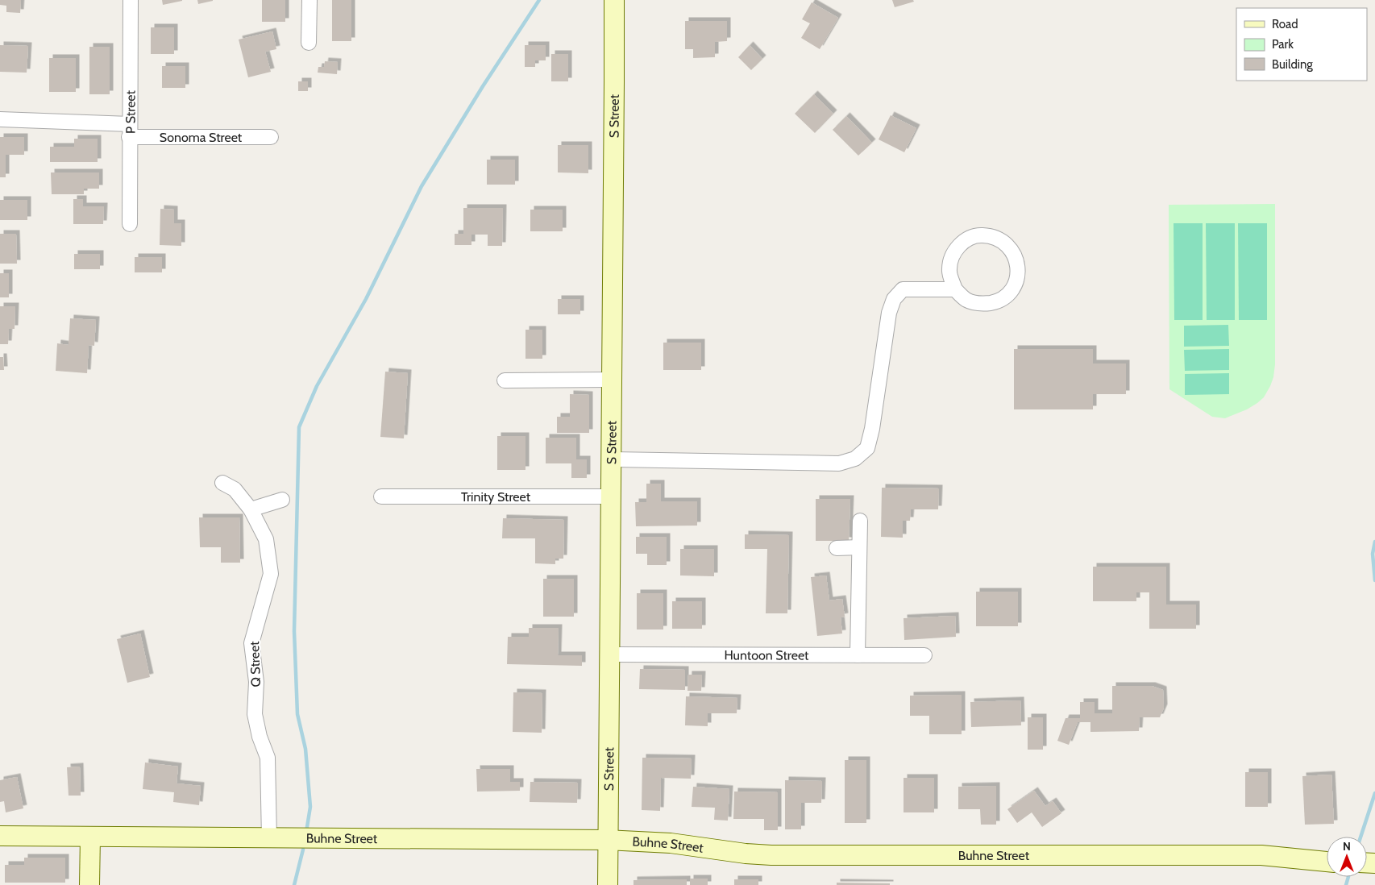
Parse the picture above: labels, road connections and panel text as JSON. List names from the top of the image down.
{
  "streets": {
    "street": [
      "P Street",
      "S Street",
      "Sonoma Street",
      "Trinity Street",
      "Huntoon Street",
      "Q Street",
      "Buhne Street"
    ]
  },
  "crossings": [
    ["P Street", "Sonoma Street"],
    ["S Street", "Trinity Street"],
    ["S Street", "Huntoon Street"],
    ["S Street", "Buhne Street"],
    ["Q Street", "Buhne Street"]
  ],
  "legend": ["Road", "Park", "Building"],
  "north": "top"
}
